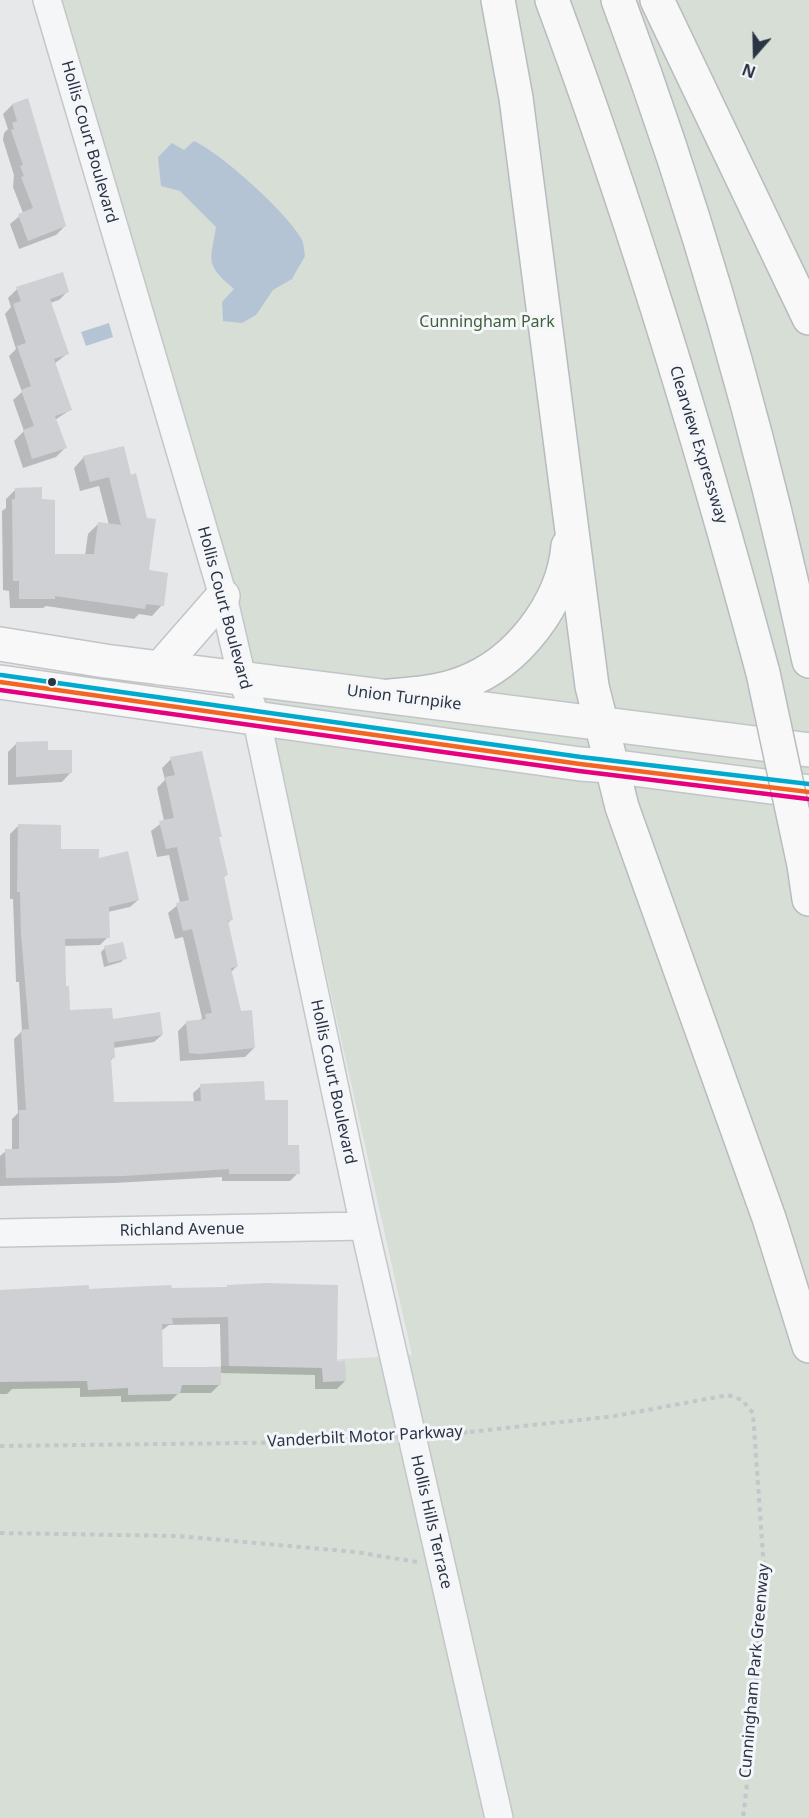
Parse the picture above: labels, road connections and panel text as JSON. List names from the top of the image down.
{
  "streets": {
    "main road": ["Clearview Expressway", "Union Turnpike"],
    "street": ["Hollis Court Boulevard", "Richland Avenue", "Hollis Hills Terrace"],
    "path": ["Vanderbilt Motor Parkway", "Cunningham Park Greenway"]
  },
  "crossings": [
    ["Hollis Court Boulevard", "Union Turnpike"],
    ["Hollis Court Boulevard", "Richland Avenue"],
    ["Hollis Court Boulevard", "Hollis Hills Terrace"],
    ["Richland Avenue", "Hollis Hills Terrace"],
    ["Vanderbilt Motor Parkway", "Cunningham Park Greenway"]
  ],
  "parks": ["Cunningham Park"],
  "north": "bottom"
}
